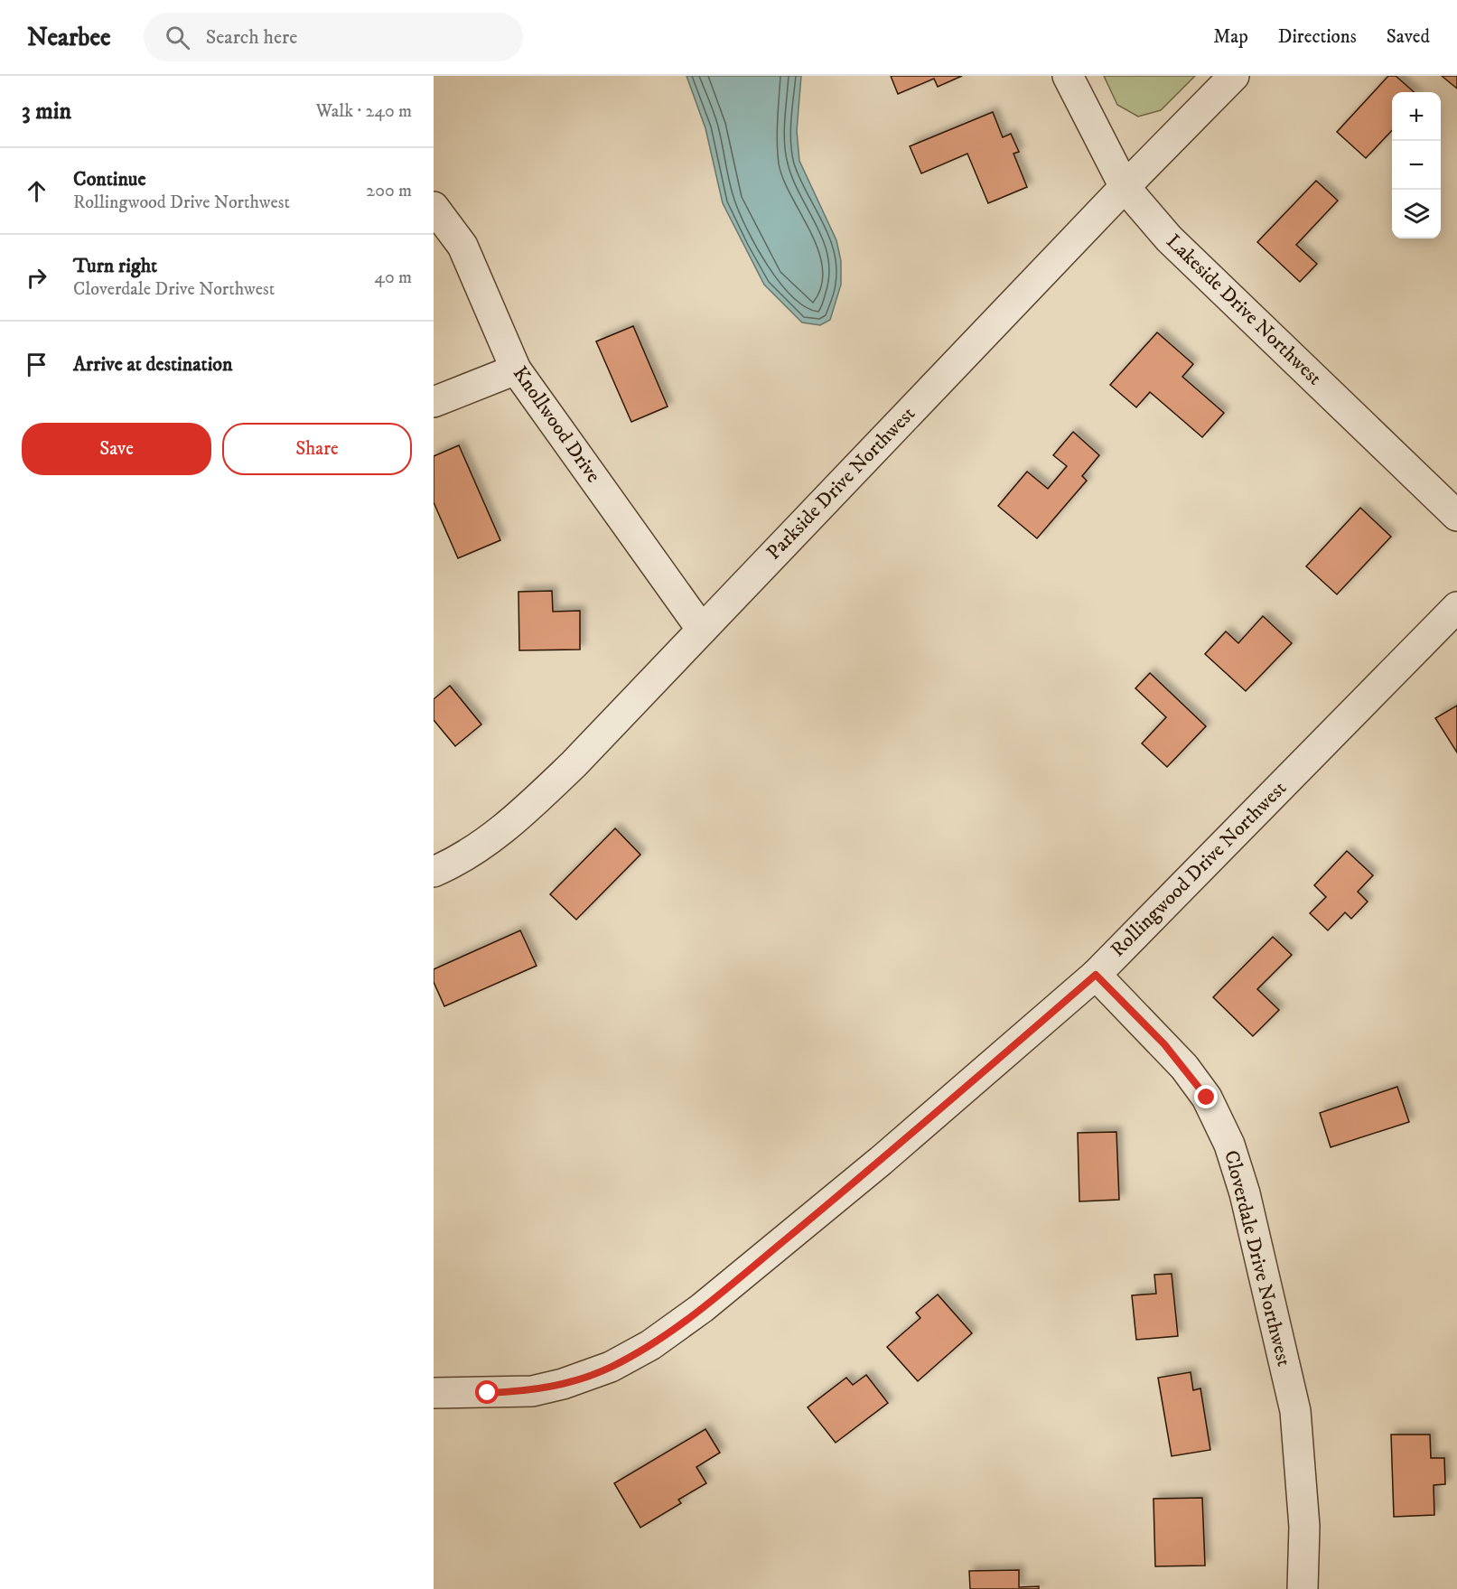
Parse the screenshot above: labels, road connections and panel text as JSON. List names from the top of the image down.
{
  "streets": {
    "street": [
      "Lakeside Drive Northwest",
      "Knollwood Drive",
      "Parkside Drive Northwest",
      "Rollingwood Drive Northwest",
      "Cloverdale Drive Northwest"
    ]
  },
  "crossings": [
    ["Lakeside Drive Northwest", "Parkside Drive Northwest"],
    ["Knollwood Drive", "Parkside Drive Northwest"],
    ["Rollingwood Drive Northwest", "Cloverdale Drive Northwest"]
  ],
  "page": {
    "header": "Nearbee",
    "search": "Search here",
    "nav": ["Map", "Directions", "Saved"],
    "heading": ["3 min", "Walk · 240 m"],
    "map_buttons": ["+", "−"],
    "list": [
      ["Continue", "Rollingwood Drive Northwest", "200 m"],
      ["Turn right", "Cloverdale Drive Northwest", "40 m"],
      "Arrive at destination"
    ],
    "buttons": ["Save", "Share"]
  }
}
